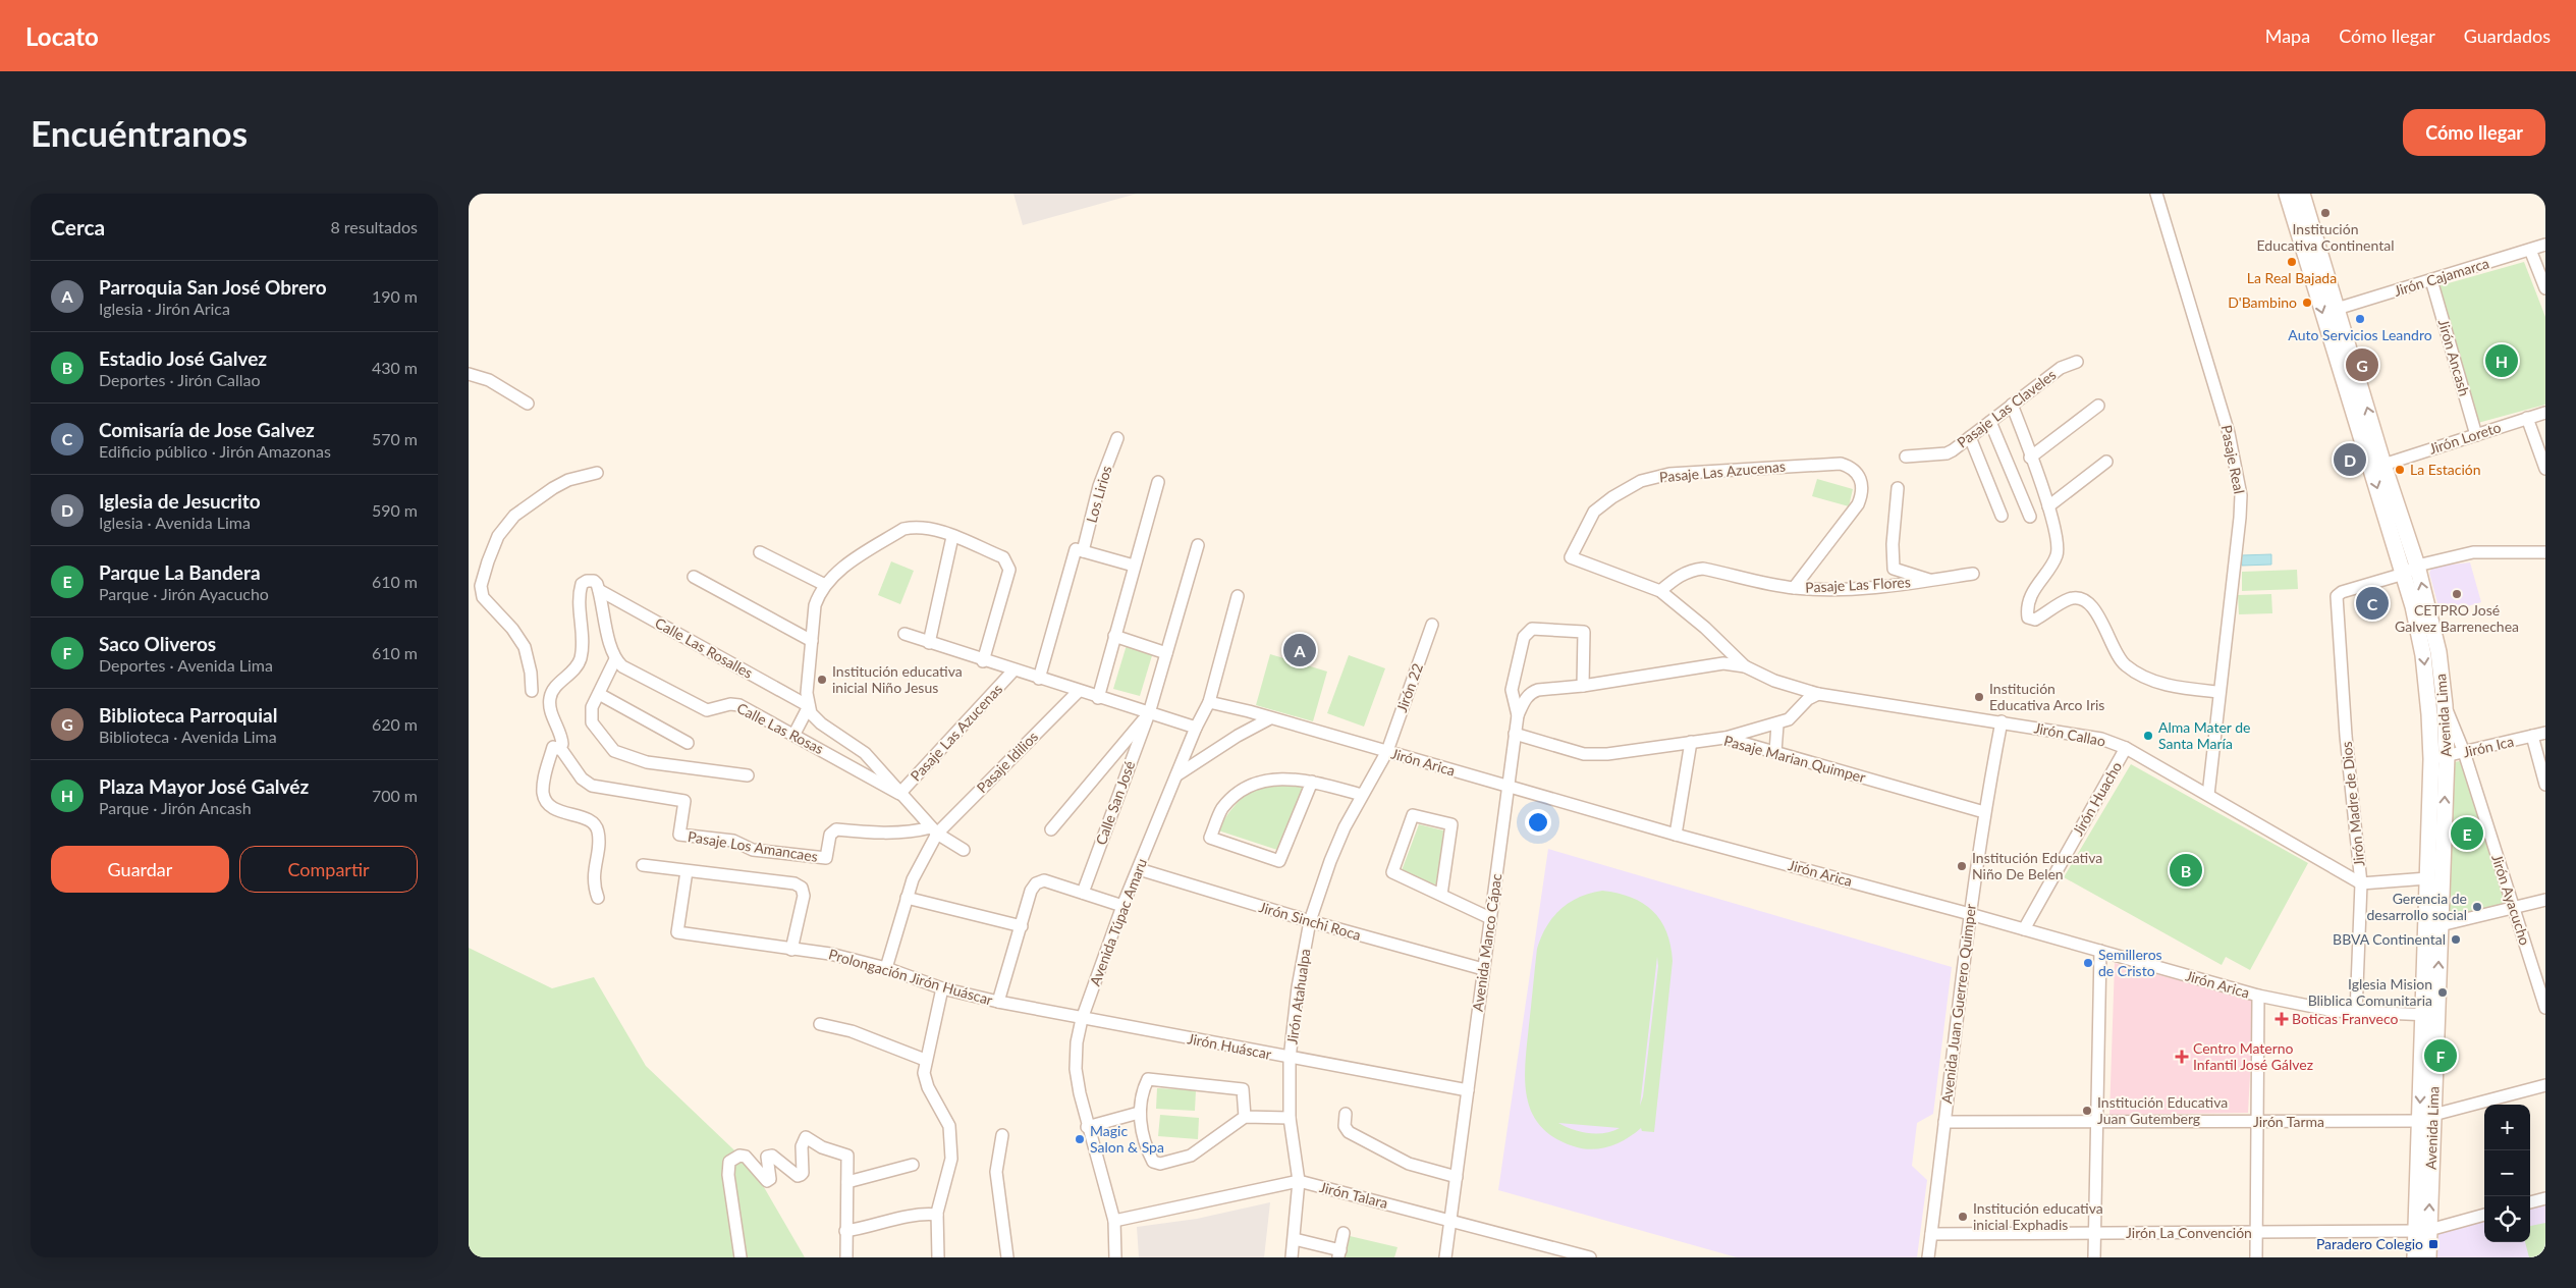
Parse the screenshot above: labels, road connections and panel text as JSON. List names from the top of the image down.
{
  "streets": {
    "main road": ["Avenida Lima"],
    "street": [
      "Jirón Cajamarca",
      "Jirón Ancash",
      "Pasaje Las Claveles",
      "Jirón Loreto",
      "Pasaje Real",
      "Pasaje Las Azucenas",
      "Los Lirios",
      "Pasaje Las Flores",
      "Calle Las Rosalles",
      "Jirón 22",
      "Calle Las Rosas",
      "Jirón Callao",
      "Jirón Ica",
      "Pasaje Marian Quimper",
      "Pasaje Idilios",
      "Jirón Arica",
      "Jirón Huacho",
      "Calle San José",
      "Jirón Madre de Dios",
      "Pasaje Los Amancaes",
      "Jirón Ayacucho",
      "Jirón Sinchi Roca",
      "Avenida Túpac Amaru",
      "Avenida Manco Cápac",
      "Prolongación Jirón Huáscar",
      "Jirón Atahualpa",
      "Avenida Juan Guerrero Quimper",
      "Jirón Huáscar",
      "Jirón Tarma",
      "Jirón Talara",
      "Jirón La Convención"
    ]
  },
  "crossings": [
    ["Jirón Cajamarca", "Jirón Ancash"],
    ["Jirón Cajamarca", "Avenida Lima"],
    ["Jirón Ancash", "Jirón Loreto"],
    ["Jirón Loreto", "Avenida Lima"],
    ["Pasaje Real", "Jirón Callao"],
    ["Pasaje Las Azucenas", "Pasaje Las Flores"],
    ["Pasaje Las Azucenas", "Calle Las Rosas"],
    ["Calle Las Rosalles", "Pasaje Los Amancaes"],
    ["Jirón 22", "Jirón Arica"],
    ["Jirón 22", "Jirón Atahualpa"],
    ["Avenida Lima", "Jirón Ica"],
    ["Avenida Lima", "Jirón Arica"],
    ["Avenida Lima", "Jirón Madre de Dios"],
    ["Avenida Lima", "Jirón Ayacucho"],
    ["Avenida Lima", "Jirón Tarma"],
    ["Avenida Lima", "Jirón La Convención"],
    ["Jirón Callao", "Jirón Huacho"],
    ["Jirón Callao", "Jirón Madre de Dios"],
    ["Jirón Callao", "Avenida Juan Guerrero Quimper"],
    ["Jirón Ica", "Jirón Ayacucho"],
    ["Pasaje Marian Quimper", "Avenida Manco Cápac"],
    ["Pasaje Marian Quimper", "Avenida Juan Guerrero Quimper"],
    ["Pasaje Idilios", "Pasaje Los Amancaes"],
    ["Pasaje Idilios", "Prolongación Jirón Huáscar"],
    ["Jirón Arica", "Jirón Huacho"],
    ["Jirón Arica", "Jirón Madre de Dios"],
    ["Jirón Arica", "Avenida Túpac Amaru"],
    ["Jirón Arica", "Avenida Manco Cápac"],
    ["Jirón Arica", "Jirón Atahualpa"],
    ["Jirón Arica", "Avenida Juan Guerrero Quimper"],
    ["Jirón Sinchi Roca", "Avenida Túpac Amaru"],
    ["Jirón Sinchi Roca", "Avenida Manco Cápac"],
    ["Jirón Sinchi Roca", "Jirón Atahualpa"],
    ["Avenida Túpac Amaru", "Prolongación Jirón Huáscar"],
    ["Avenida Túpac Amaru", "Jirón Huáscar"],
    ["Avenida Túpac Amaru", "Jirón Talara"],
    ["Avenida Manco Cápac", "Jirón Huáscar"],
    ["Avenida Manco Cápac", "Jirón Talara"],
    ["Prolongación Jirón Huáscar", "Jirón Huáscar"],
    ["Jirón Atahualpa", "Jirón Huáscar"],
    ["Jirón Atahualpa", "Jirón Talara"],
    ["Avenida Juan Guerrero Quimper", "Jirón Tarma"],
    ["Avenida Juan Guerrero Quimper", "Jirón La Convención"]
  ],
  "places": {
    "other": [
      "Institución Educativa Continental",
      "La Real Bajada",
      "D'Bambino",
      "Auto Servicios Leandro",
      "La Estación",
      "CETPRO José Galvez Barrenechea",
      "Institución educativa inicial Niño Jesus",
      "Institución Educativa Arco Iris",
      "Alma Mater de Santa María",
      "Institución Educativa Niño De Belen",
      "Gerencia de desarrollo social",
      "BBVA Continental",
      "Semilleros de Cristo",
      "Iglesia Mision Bliblica Comunitaria",
      "Institución Educativa Juan Gutemberg",
      "Magic Salon & Spa",
      "Institución educativa inicial Exphadis"
    ],
    "health": ["Boticas Franveco", "Centro Materno Infantil José Gálvez"],
    "transit": ["Paradero Colegio"]
  },
  "page": {
    "header": "Locato",
    "nav": ["Mapa", "Cómo llegar", "Guardados"],
    "buttons": [
      "Cómo llegar",
      ["Guardar", "Compartir"]
    ],
    "title": "Encuéntranos",
    "heading": ["Cerca", "8 resultados"],
    "list": [
      {
        "mark": "A",
        "name": "Parroquia San José Obrero",
        "note": "Iglesia · Jirón Arica",
        "value": "190 m"
      },
      {
        "mark": "B",
        "name": "Estadio José Galvez",
        "note": "Deportes · Jirón Callao",
        "value": "430 m"
      },
      {
        "mark": "C",
        "name": "Comisaría de Jose Galvez",
        "note": "Edificio público · Jirón Amazonas",
        "value": "570 m"
      },
      {
        "mark": "D",
        "name": "Iglesia de Jesucrito",
        "note": "Iglesia · Avenida Lima",
        "value": "590 m"
      },
      {
        "mark": "E",
        "name": "Parque La Bandera",
        "note": "Parque · Jirón Ayacucho",
        "value": "610 m"
      },
      {
        "mark": "F",
        "name": "Saco Oliveros",
        "note": "Deportes · Avenida Lima",
        "value": "610 m"
      },
      {
        "mark": "G",
        "name": "Biblioteca Parroquial",
        "note": "Biblioteca · Avenida Lima",
        "value": "620 m"
      },
      {
        "mark": "H",
        "name": "Plaza Mayor José Galvéz",
        "note": "Parque · Jirón Ancash",
        "value": "700 m"
      }
    ],
    "pins": [
      "H",
      "G",
      "D",
      "C",
      "A",
      "E",
      "B",
      "F"
    ],
    "map_buttons": ["+", "−"]
  }
}
